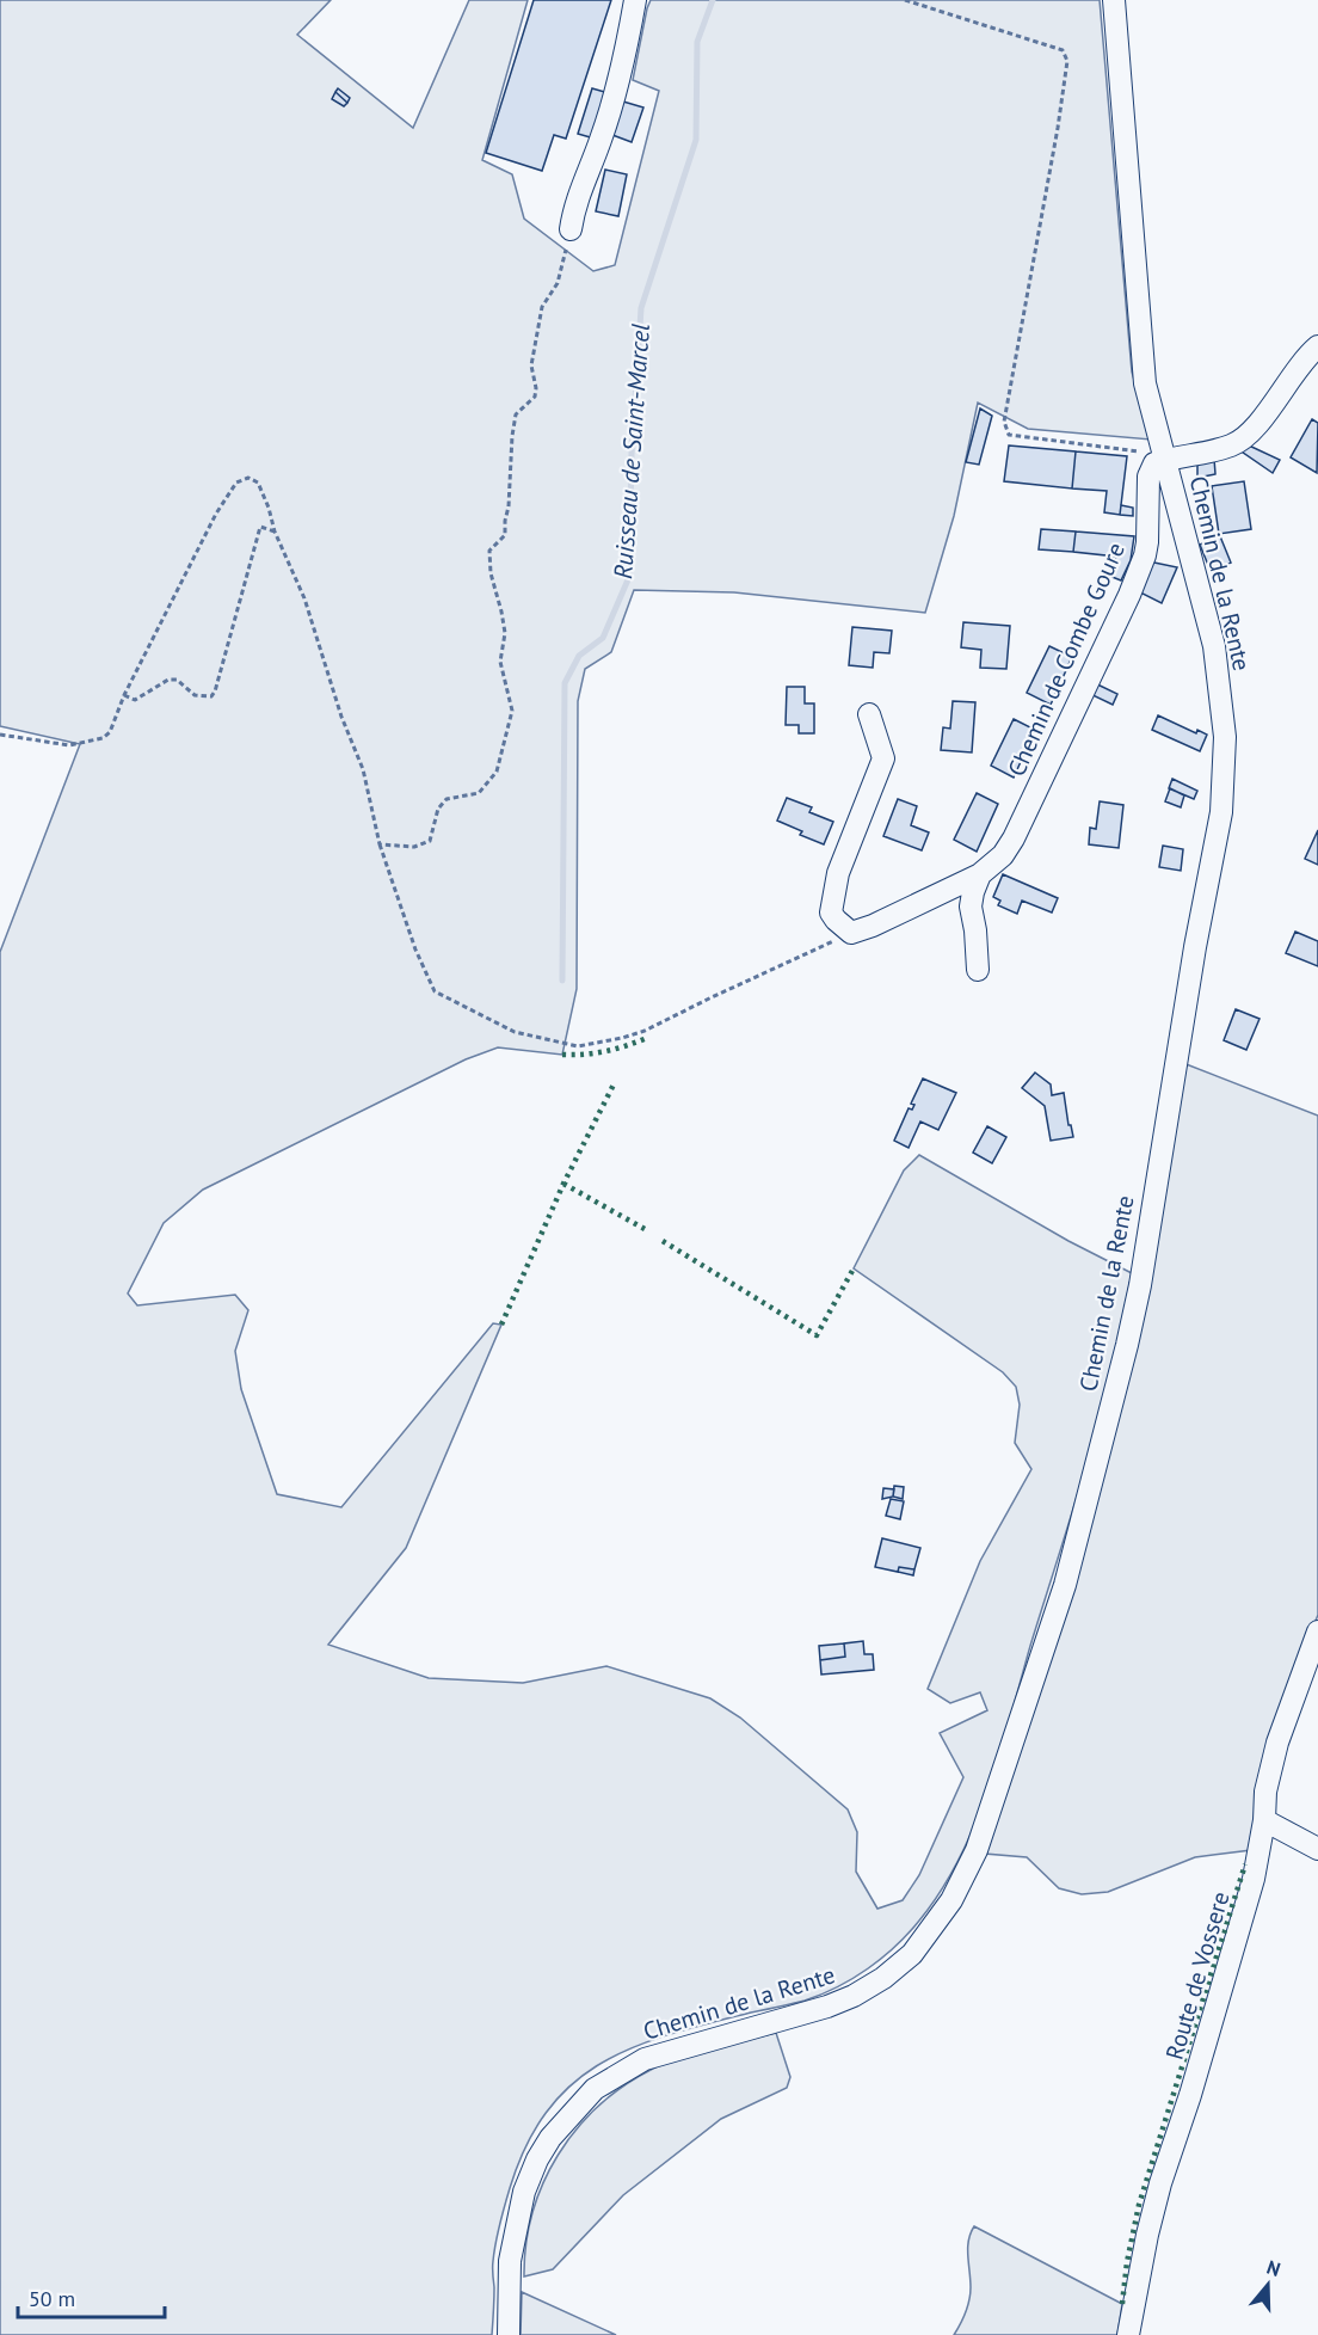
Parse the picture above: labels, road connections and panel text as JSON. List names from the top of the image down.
{
  "streets": {
    "street": ["Chemin de la Rente", "Chemin de Combe Goure", "Route de Vossere"]
  },
  "crossings": [
    ["Chemin de la Rente", "Chemin de Combe Goure"]
  ],
  "water": ["Ruisseau de Saint-Marcel"],
  "scale_bar": "50 m",
  "north": "top"
}
